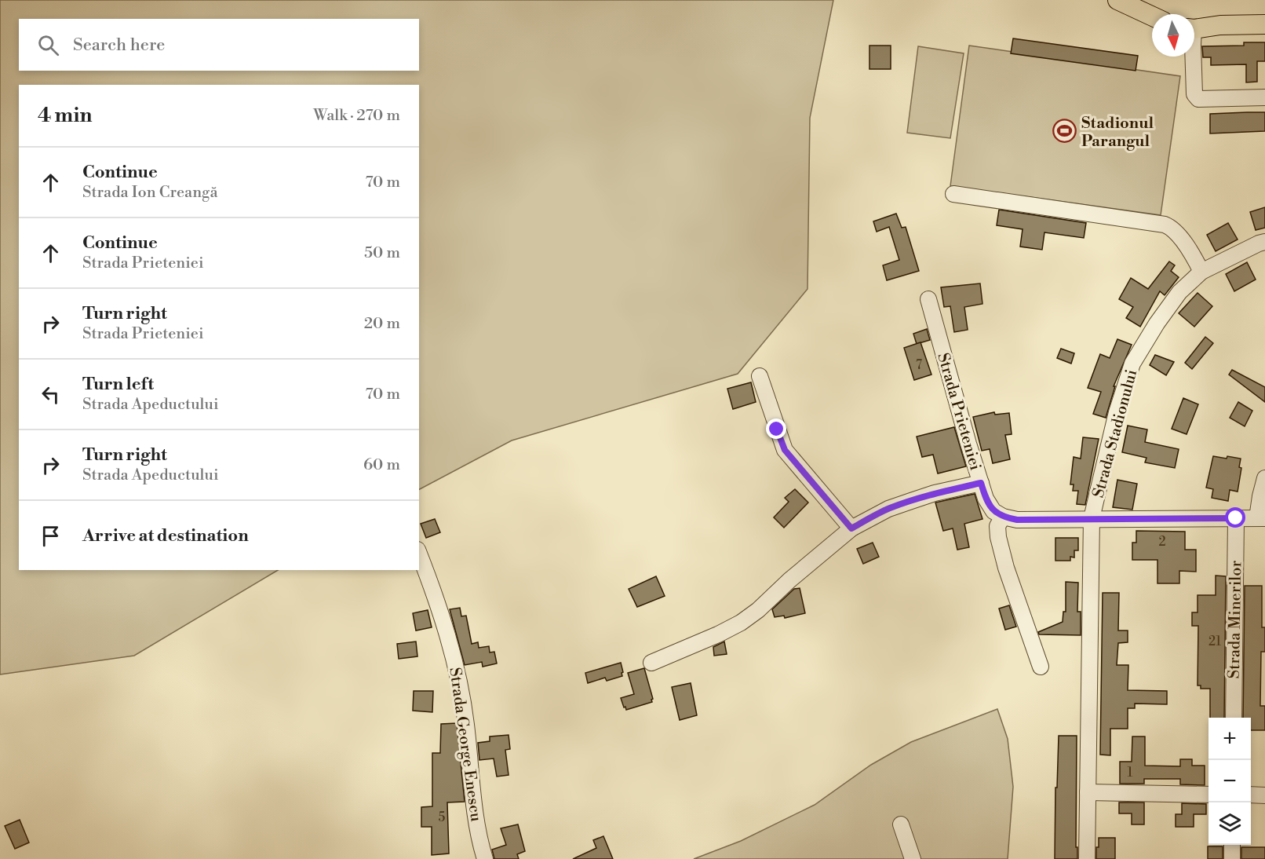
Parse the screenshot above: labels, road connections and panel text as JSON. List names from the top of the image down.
{
  "streets": {
    "street": [
      "Strada Prieteniei",
      "Strada Stadionului",
      "Strada Minerilor",
      "Strada George Enescu"
    ]
  },
  "places": {
    "sports": ["Stadionul Parangul"]
  },
  "house_numbers": [
    "7",
    "2",
    "21",
    "1",
    "5"
  ],
  "north": "bottom",
  "page": {
    "search": "Search here",
    "heading": ["4 min", "Walk · 270 m"],
    "list": [
      ["Continue", "Strada Ion Creangă", "70 m"],
      ["Continue", "Strada Prieteniei", "50 m"],
      ["Turn right", "Strada Prieteniei", "20 m"],
      ["Turn left", "Strada Apeductului", "70 m"],
      ["Turn right", "Strada Apeductului", "60 m"],
      "Arrive at destination"
    ],
    "map_buttons": ["+", "−"]
  }
}
